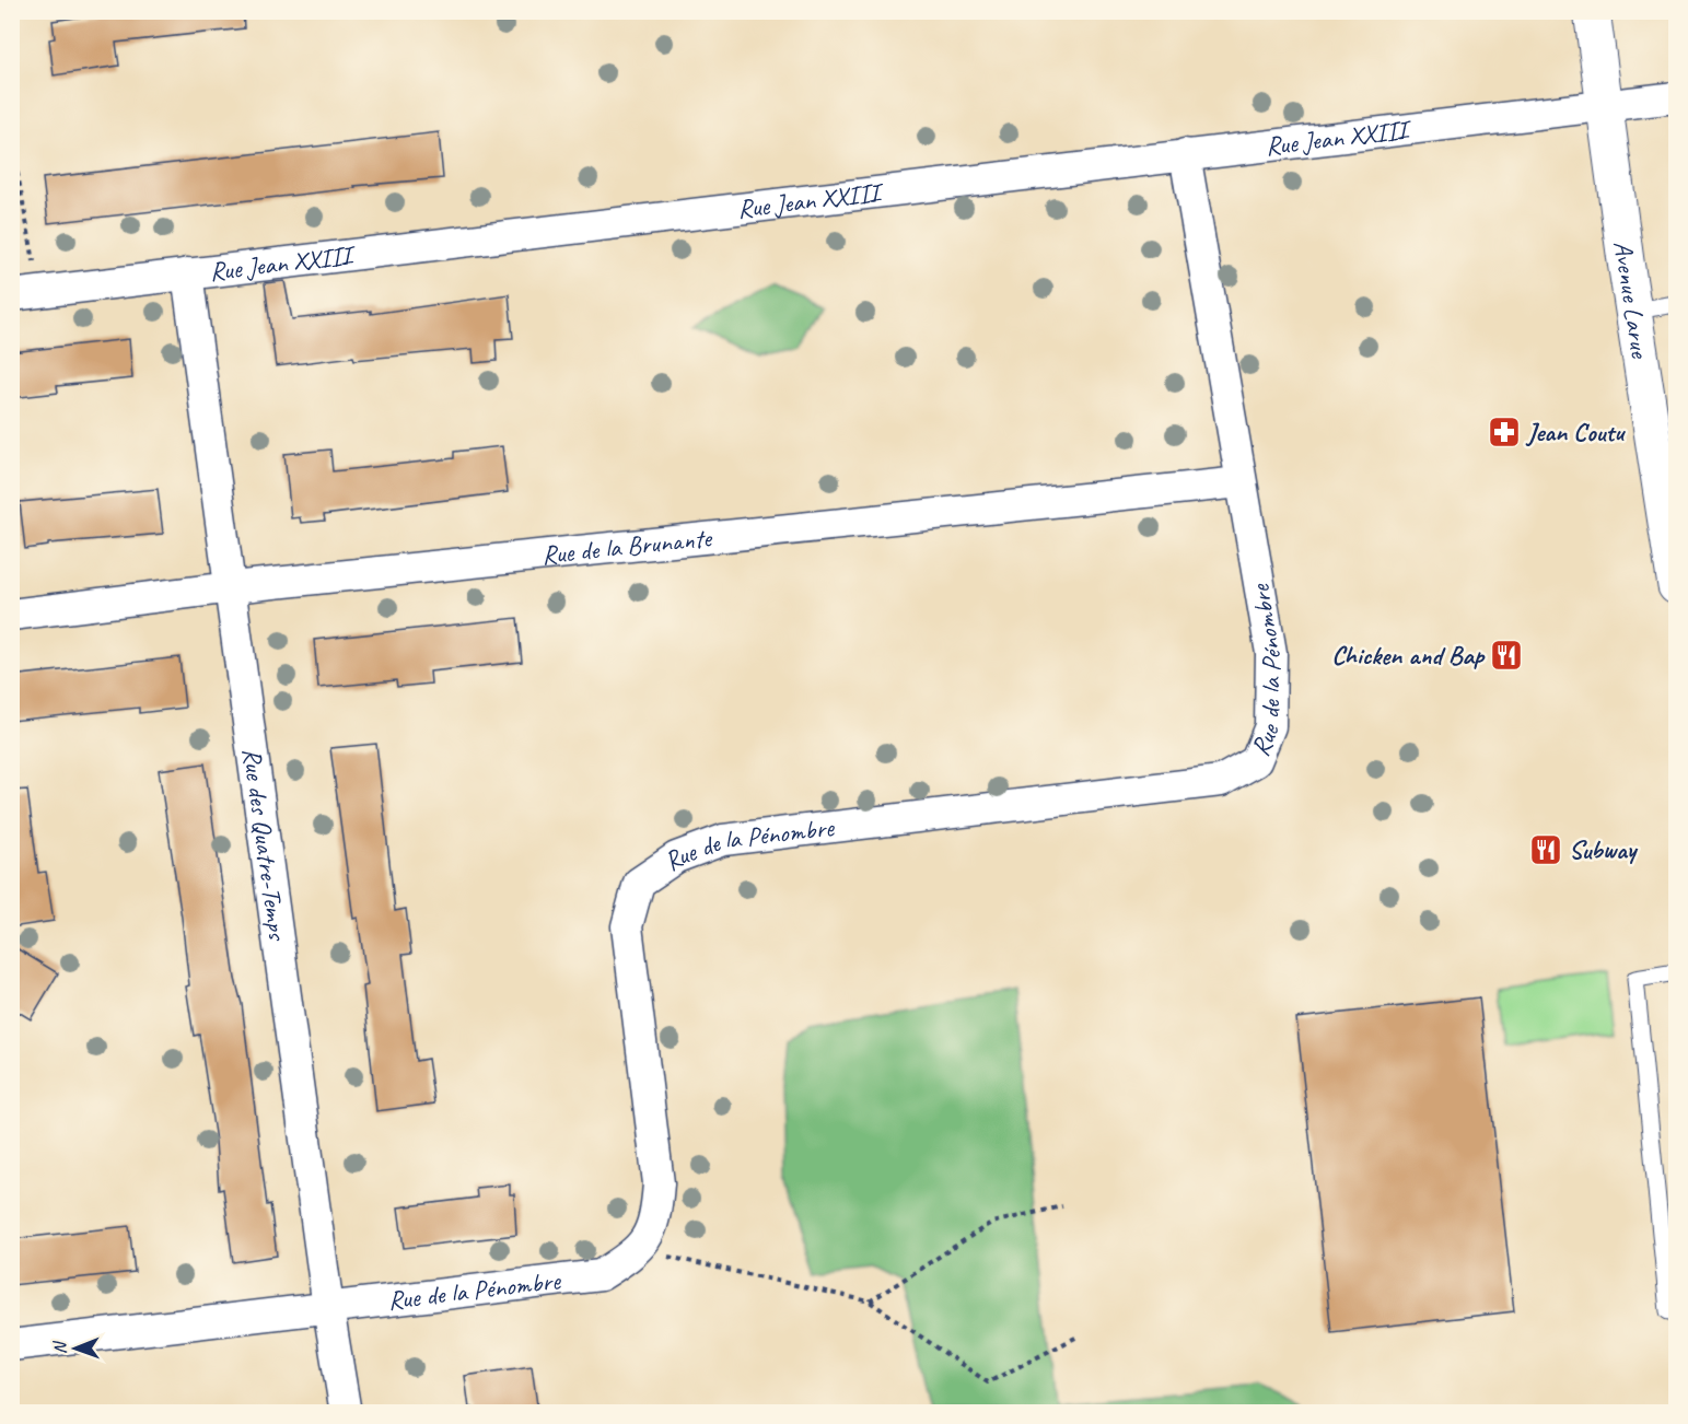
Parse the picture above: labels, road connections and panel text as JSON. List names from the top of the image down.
{
  "streets": {
    "street": [
      "Rue Jean XXIII",
      "Avenue Larue",
      "Rue de la Brunante",
      "Rue de la Pénombre",
      "Rue des Quatre-Temps"
    ]
  },
  "crossings": [
    ["Rue Jean XXIII", "Avenue Larue"],
    ["Rue Jean XXIII", "Rue de la Pénombre"],
    ["Rue Jean XXIII", "Rue des Quatre-Temps"],
    ["Rue de la Brunante", "Rue de la Pénombre"],
    ["Rue de la Brunante", "Rue des Quatre-Temps"],
    ["Rue de la Pénombre", "Rue des Quatre-Temps"]
  ],
  "places": {
    "pharmacy": ["Jean Coutu"],
    "restaurant": ["Chicken and Bap", "Subway"]
  },
  "north": "left"
}
